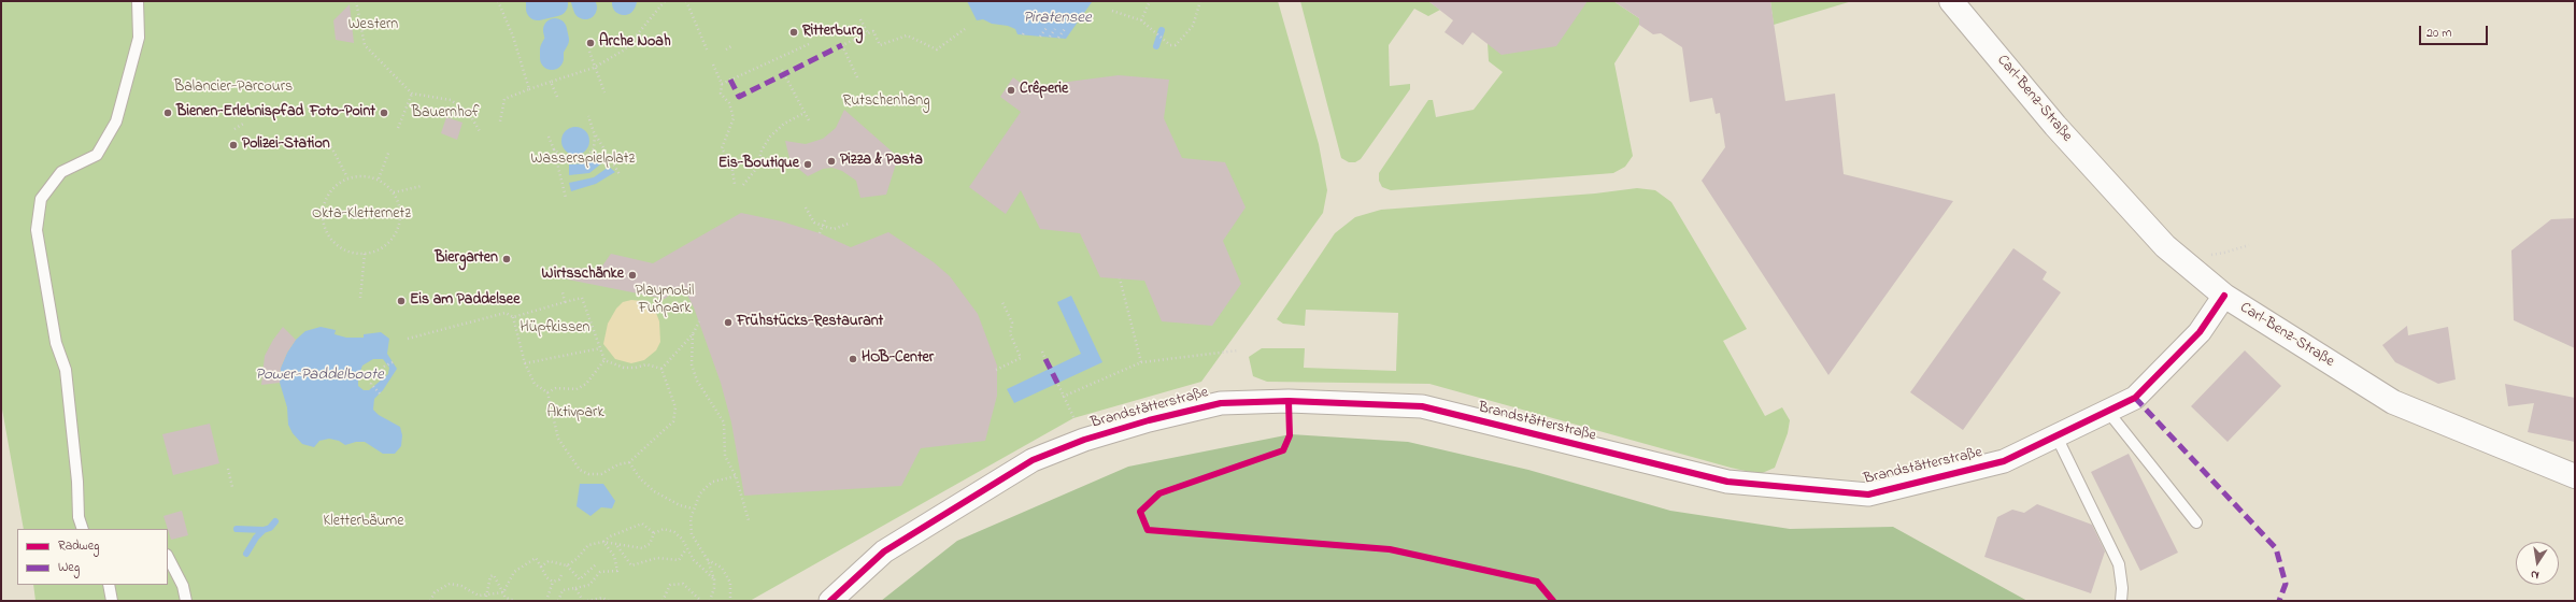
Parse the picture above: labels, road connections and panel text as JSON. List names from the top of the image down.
{
  "streets": {
    "street": ["Carl-Benz-Straße", "Brandstätterstraße"]
  },
  "crossings": [
    ["Carl-Benz-Straße", "Brandstätterstraße"]
  ],
  "water": ["Piratensee", "Power-Paddelboote"],
  "parks": [
    "Western",
    "Balancier-Parcours",
    "Rutschenhang",
    "Bauernhof",
    "Wasserspielplatz",
    "Okta-Kletternetz",
    "Playmobil Funpark",
    "Hüpfkissen",
    "Aktivpark",
    "Kletterbäume"
  ],
  "places": [
    "Ritterburg",
    "Arche Noah",
    "Crêperie",
    "Bienen-Erlebnispfad",
    "Foto-Point",
    "Polizei-Station",
    "Pizza & Pasta",
    "Eis-Boutique",
    "Biergarten",
    "Wirtsschänke",
    "Eis am Paddelsee",
    "Frühstücks-Restaurant",
    "HOB-Center"
  ],
  "legend": ["Radweg", "Weg"],
  "scale_bar": "20 m",
  "north": "bottom"
}
